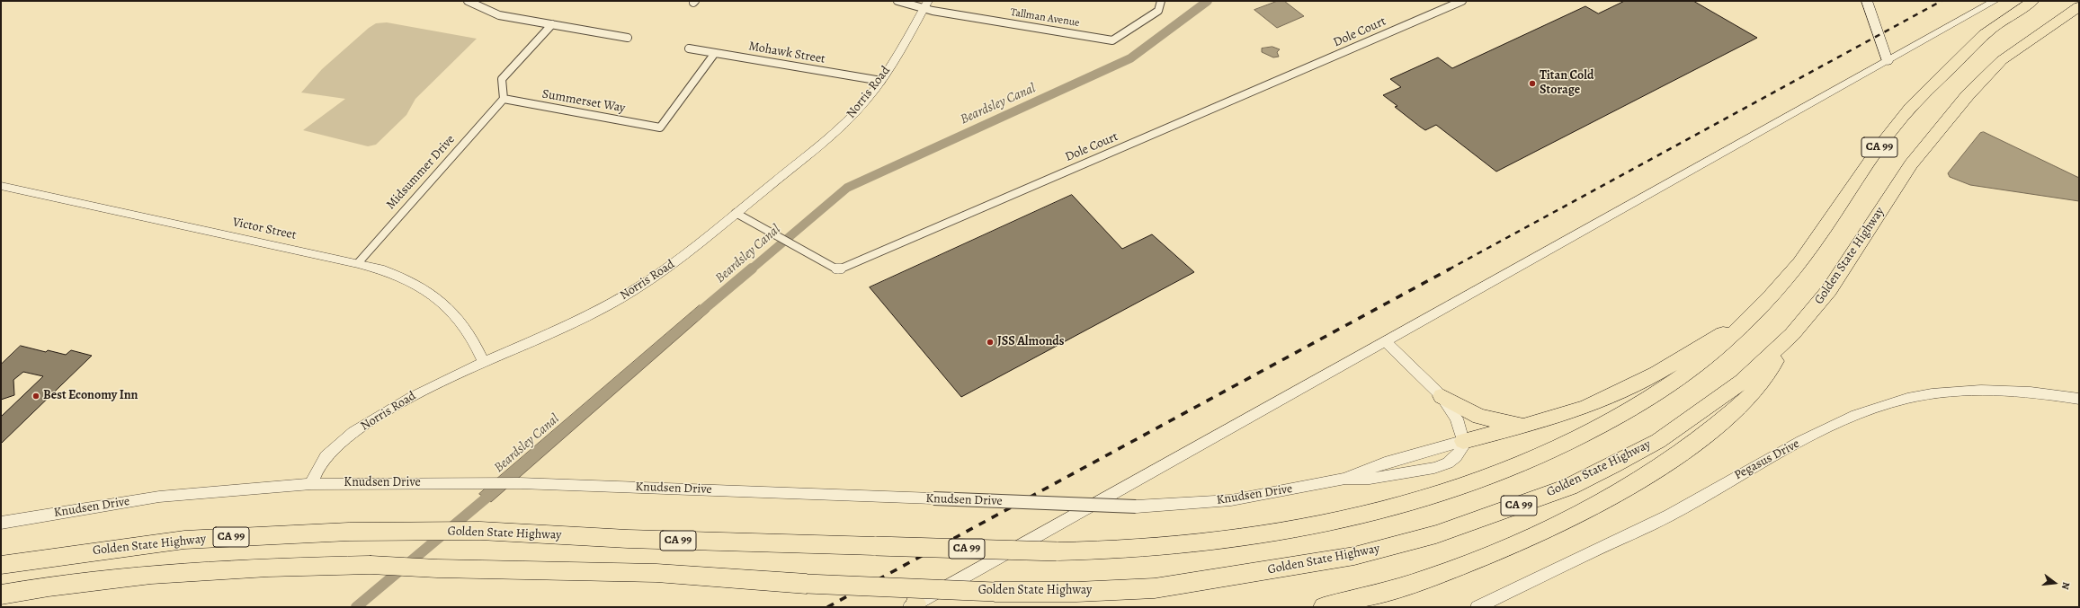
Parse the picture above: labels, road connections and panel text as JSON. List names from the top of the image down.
{
  "streets": {
    "highway": ["CA 99", "Golden State Highway"],
    "street": [
      "Tallman Avenue",
      "Dole Court",
      "Mohawk Street",
      "Norris Road",
      "Summerset Way",
      "Midsummer Drive",
      "Victor Street",
      "Pegasus Drive",
      "Knudsen Drive"
    ]
  },
  "crossings": [
    ["Tallman Avenue", "Norris Road"],
    ["Dole Court", "Norris Road"],
    ["Mohawk Street", "Norris Road"],
    ["Mohawk Street", "Summerset Way"],
    ["Norris Road", "Victor Street"],
    ["Norris Road", "Knudsen Drive"],
    ["Summerset Way", "Midsummer Drive"],
    ["Midsummer Drive", "Victor Street"]
  ],
  "water": ["Beardsley Canal"],
  "places": ["Titan Cold Storage", "JSS Almonds", "Best Economy Inn"],
  "north": "right"
}
